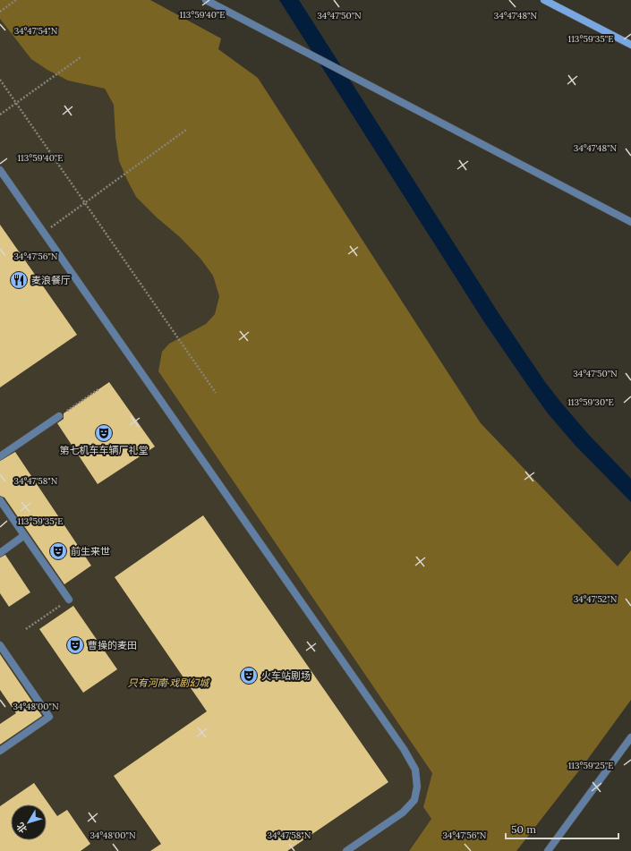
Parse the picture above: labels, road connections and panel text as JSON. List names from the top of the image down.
{
  "parks": ["只有河南·戏剧幻城"],
  "places": {
    "restaurant": ["麦浪餐厅"],
    "theatre": [
      "第七机车车辆厂礼堂",
      "前生来世",
      "曹操的麦田",
      "火车站剧场"
    ]
  },
  "scale_bar": "50 m",
  "north": "bottom left",
  "coordinates": [
    "113°59'40\"E",
    "34°47'50\"N",
    "34°47'48\"N",
    "34°47'54\"N",
    "113°59'35\"E",
    "34°47'56\"N",
    "113°59'30\"E",
    "34°47'58\"N",
    "34°47'52\"N",
    "34°48'00\"N",
    "113°59'25\"E"
  ]
}
